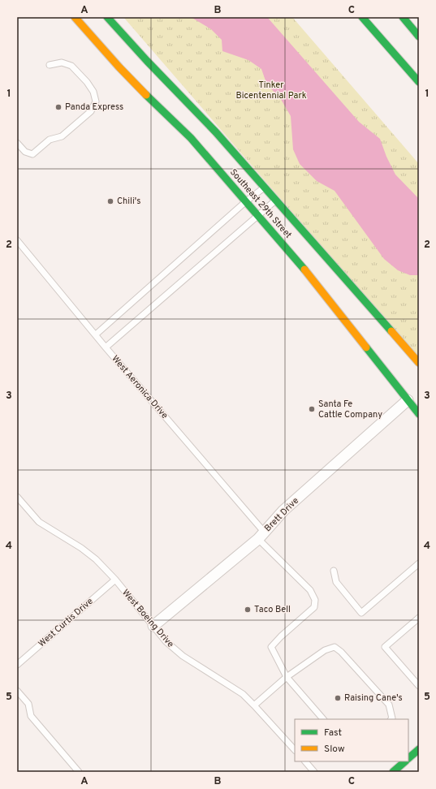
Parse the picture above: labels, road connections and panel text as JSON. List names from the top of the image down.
{
  "streets": {
    "main road": ["Southeast 29th Street"],
    "street": ["Brett Drive"],
    "lane": ["West Aeronica Drive", "West Boeing Drive", "West Curtis Drive"]
  },
  "crossings": [
    ["Southeast 29th Street", "Brett Drive"],
    ["West Aeronica Drive", "Brett Drive"],
    ["Brett Drive", "West Boeing Drive"],
    ["West Boeing Drive", "West Curtis Drive"]
  ],
  "parks": ["Tinker Bicentennial Park"],
  "places": [
    "Panda Express",
    "Chili's",
    "Santa Fe Cattle Company",
    "Taco Bell",
    "Raising Cane's"
  ],
  "legend": ["Fast", "Slow"],
  "grid": {
    "columns": ["A", "B", "C"],
    "rows": [
      "1",
      "2",
      "3",
      "4",
      "5"
    ]
  }
}
